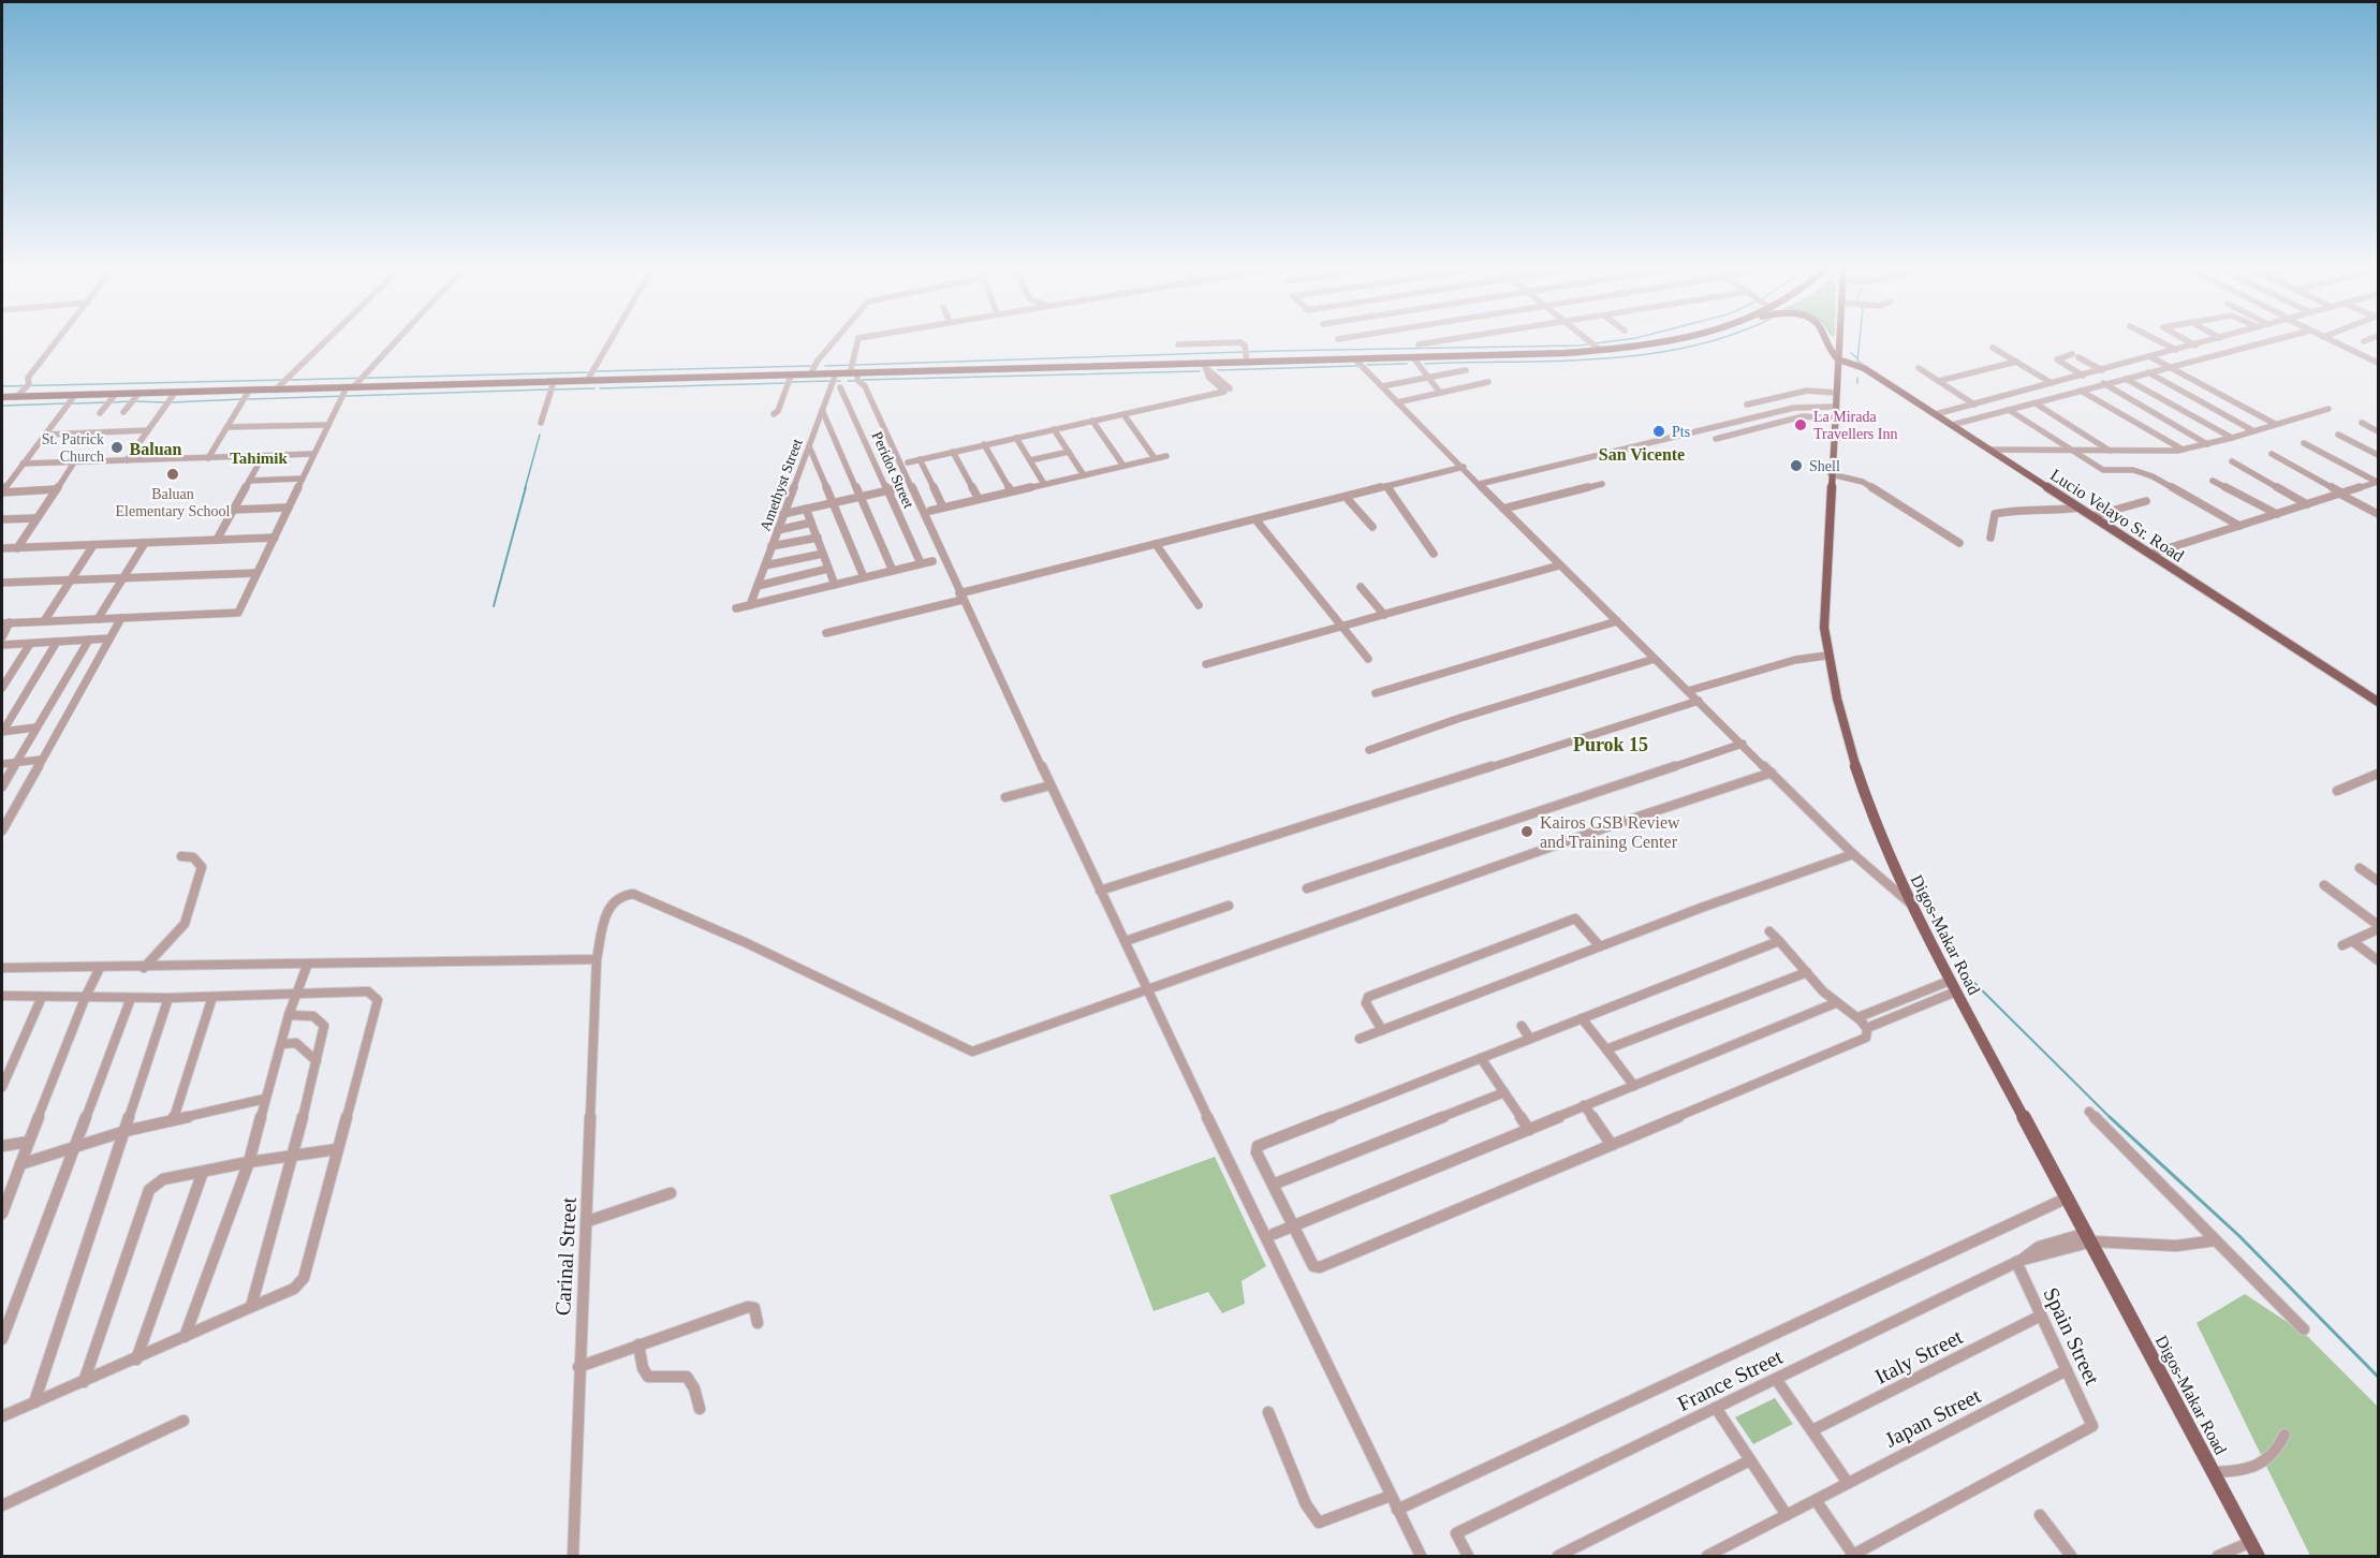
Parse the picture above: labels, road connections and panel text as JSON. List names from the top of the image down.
{
  "streets": {
    "main road": ["Lucio Velayo Sr. Road", "Digos-Makar Road"],
    "street": [
      "Peridot Street",
      "Amethyst Street",
      "Carinal Street",
      "Spain Street",
      "Italy Street",
      "France Street",
      "Japan Street"
    ]
  },
  "crossings": [
    ["Lucio Velayo Sr. Road", "Digos-Makar Road"],
    ["Digos-Makar Road", "France Street"],
    ["Spain Street", "Italy Street"],
    ["Spain Street", "France Street"],
    ["Spain Street", "Japan Street"]
  ],
  "districts": [
    "Baluan",
    "San Vicente",
    "Tahimik",
    "Purok 15"
  ],
  "places": [
    "La Mirada Travellers Inn",
    "Pts",
    "St. Patrick Church",
    "Shell",
    "Baluan Elementary School",
    "Kairos GSB Review and Training Center"
  ]
}
